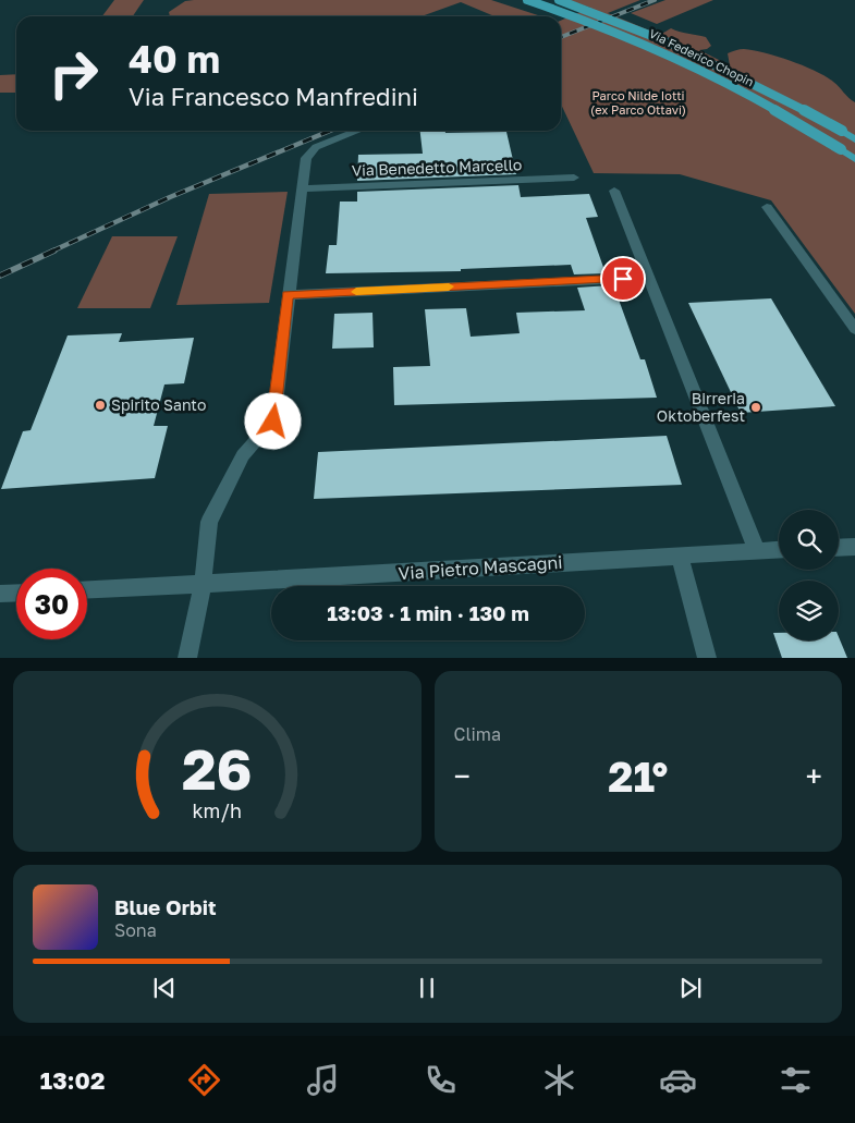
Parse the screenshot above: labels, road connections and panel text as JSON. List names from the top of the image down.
{
  "streets": {
    "main road": ["Via Federico Chopin"],
    "street": ["Via Benedetto Marcello", "Via Pietro Mascagni"]
  },
  "parks": ["Parco Nilde Iotti (ex Parco Ottavi)"],
  "places": ["Spirito Santo", "Birreria Oktoberfest"],
  "page": {
    "turn": ["40 m", "Via Francesco Manfredini"],
    "limit": "30",
    "trip": "13:03 · 1 min · 130 m",
    "tile": "Clima",
    "heat": ["−", "21°", "+"],
    "song": ["Blue Orbit", "Sona"],
    "tabs": "13:02",
    "gauge": ["26", "km/h"]
  }
}
